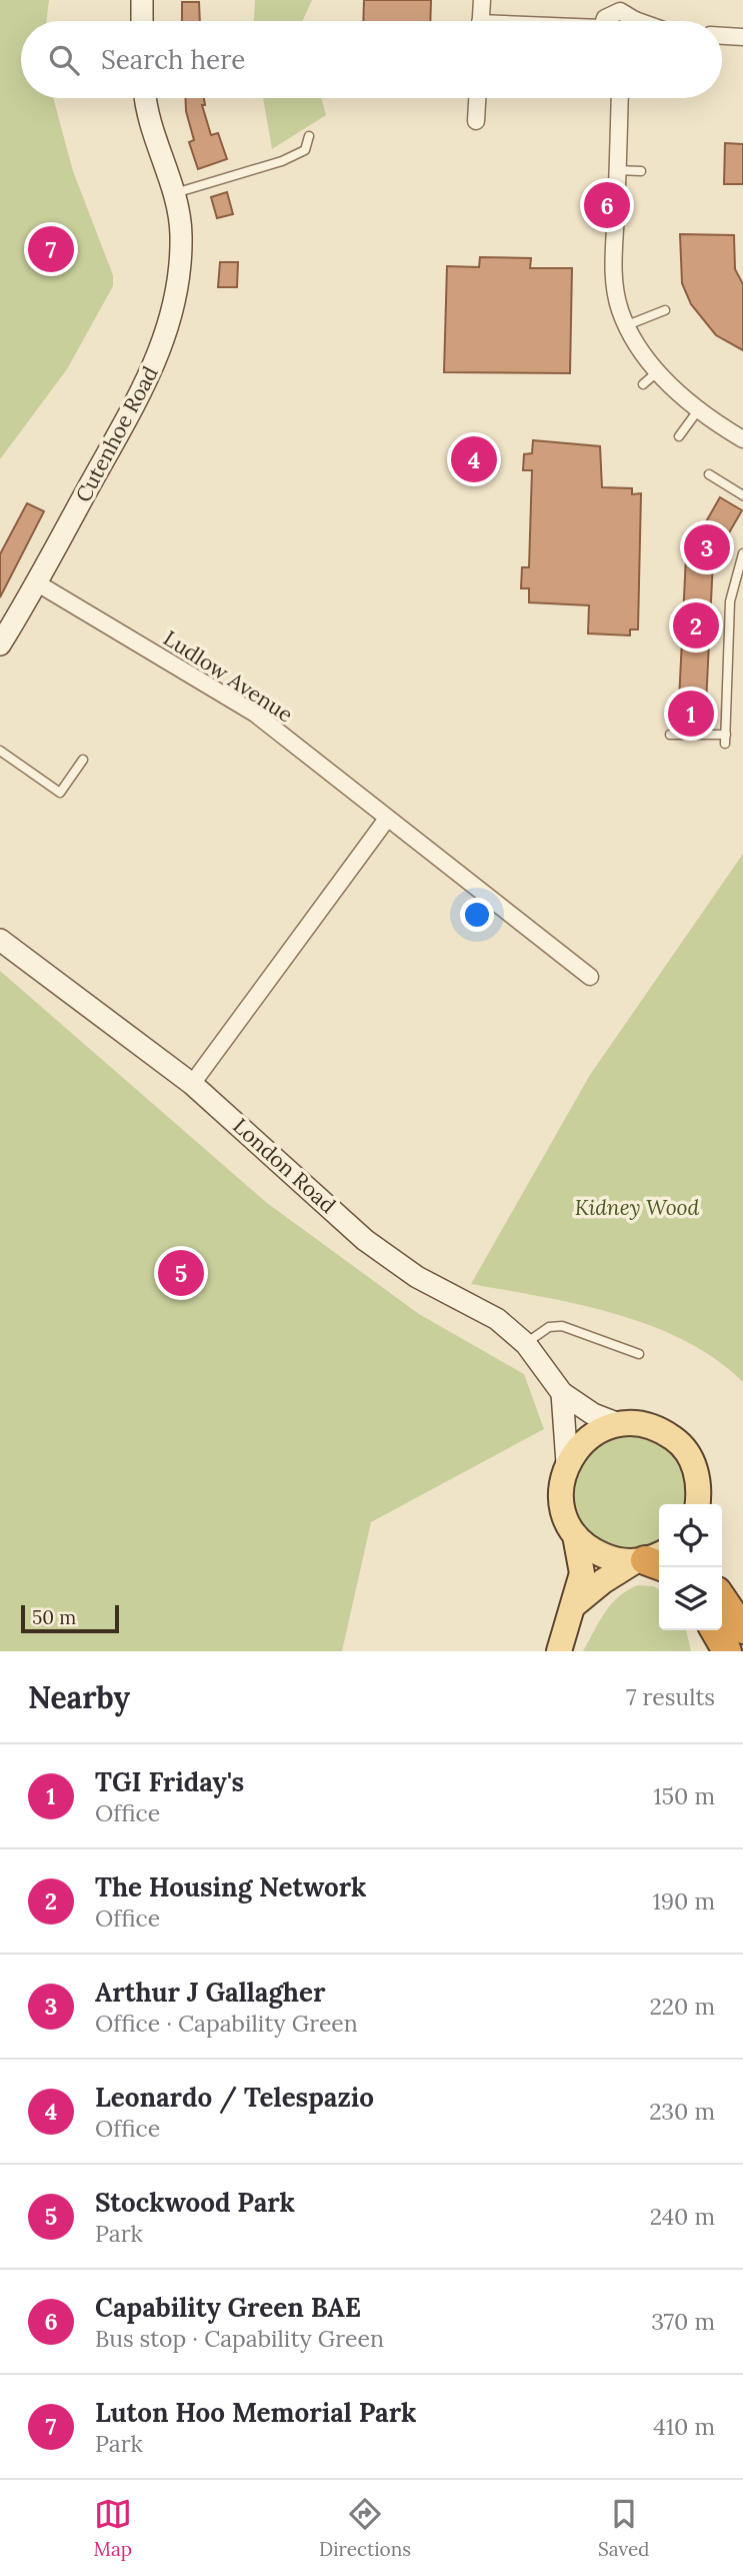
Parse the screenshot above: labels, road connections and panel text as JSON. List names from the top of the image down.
{
  "streets": {
    "street": ["Cutenhoe Road", "Ludlow Avenue", "London Road"]
  },
  "crossings": [
    ["Cutenhoe Road", "Ludlow Avenue"]
  ],
  "parks": ["Kidney Wood"],
  "scale_bar": "50 m",
  "page": {
    "search": "Search here",
    "pins": [
      "6",
      "7",
      "4",
      "3",
      "2",
      "1",
      "5"
    ],
    "scale": "50 m",
    "heading": ["Nearby", "7 results"],
    "list": [
      {
        "mark": "1",
        "name": "TGI Friday's",
        "note": "Office",
        "value": "150 m"
      },
      {
        "mark": "2",
        "name": "The Housing Network",
        "note": "Office",
        "value": "190 m"
      },
      {
        "mark": "3",
        "name": "Arthur J Gallagher",
        "note": "Office · Capability Green",
        "value": "220 m"
      },
      {
        "mark": "4",
        "name": "Leonardo / Telespazio",
        "note": "Office",
        "value": "230 m"
      },
      {
        "mark": "5",
        "name": "Stockwood Park",
        "note": "Park",
        "value": "240 m"
      },
      {
        "mark": "6",
        "name": "Capability Green BAE",
        "note": "Bus stop · Capability Green",
        "value": "370 m"
      },
      {
        "mark": "7",
        "name": "Luton Hoo Memorial Park",
        "note": "Park",
        "value": "410 m"
      }
    ],
    "nav": ["Map", "Directions", "Saved"]
  }
}
